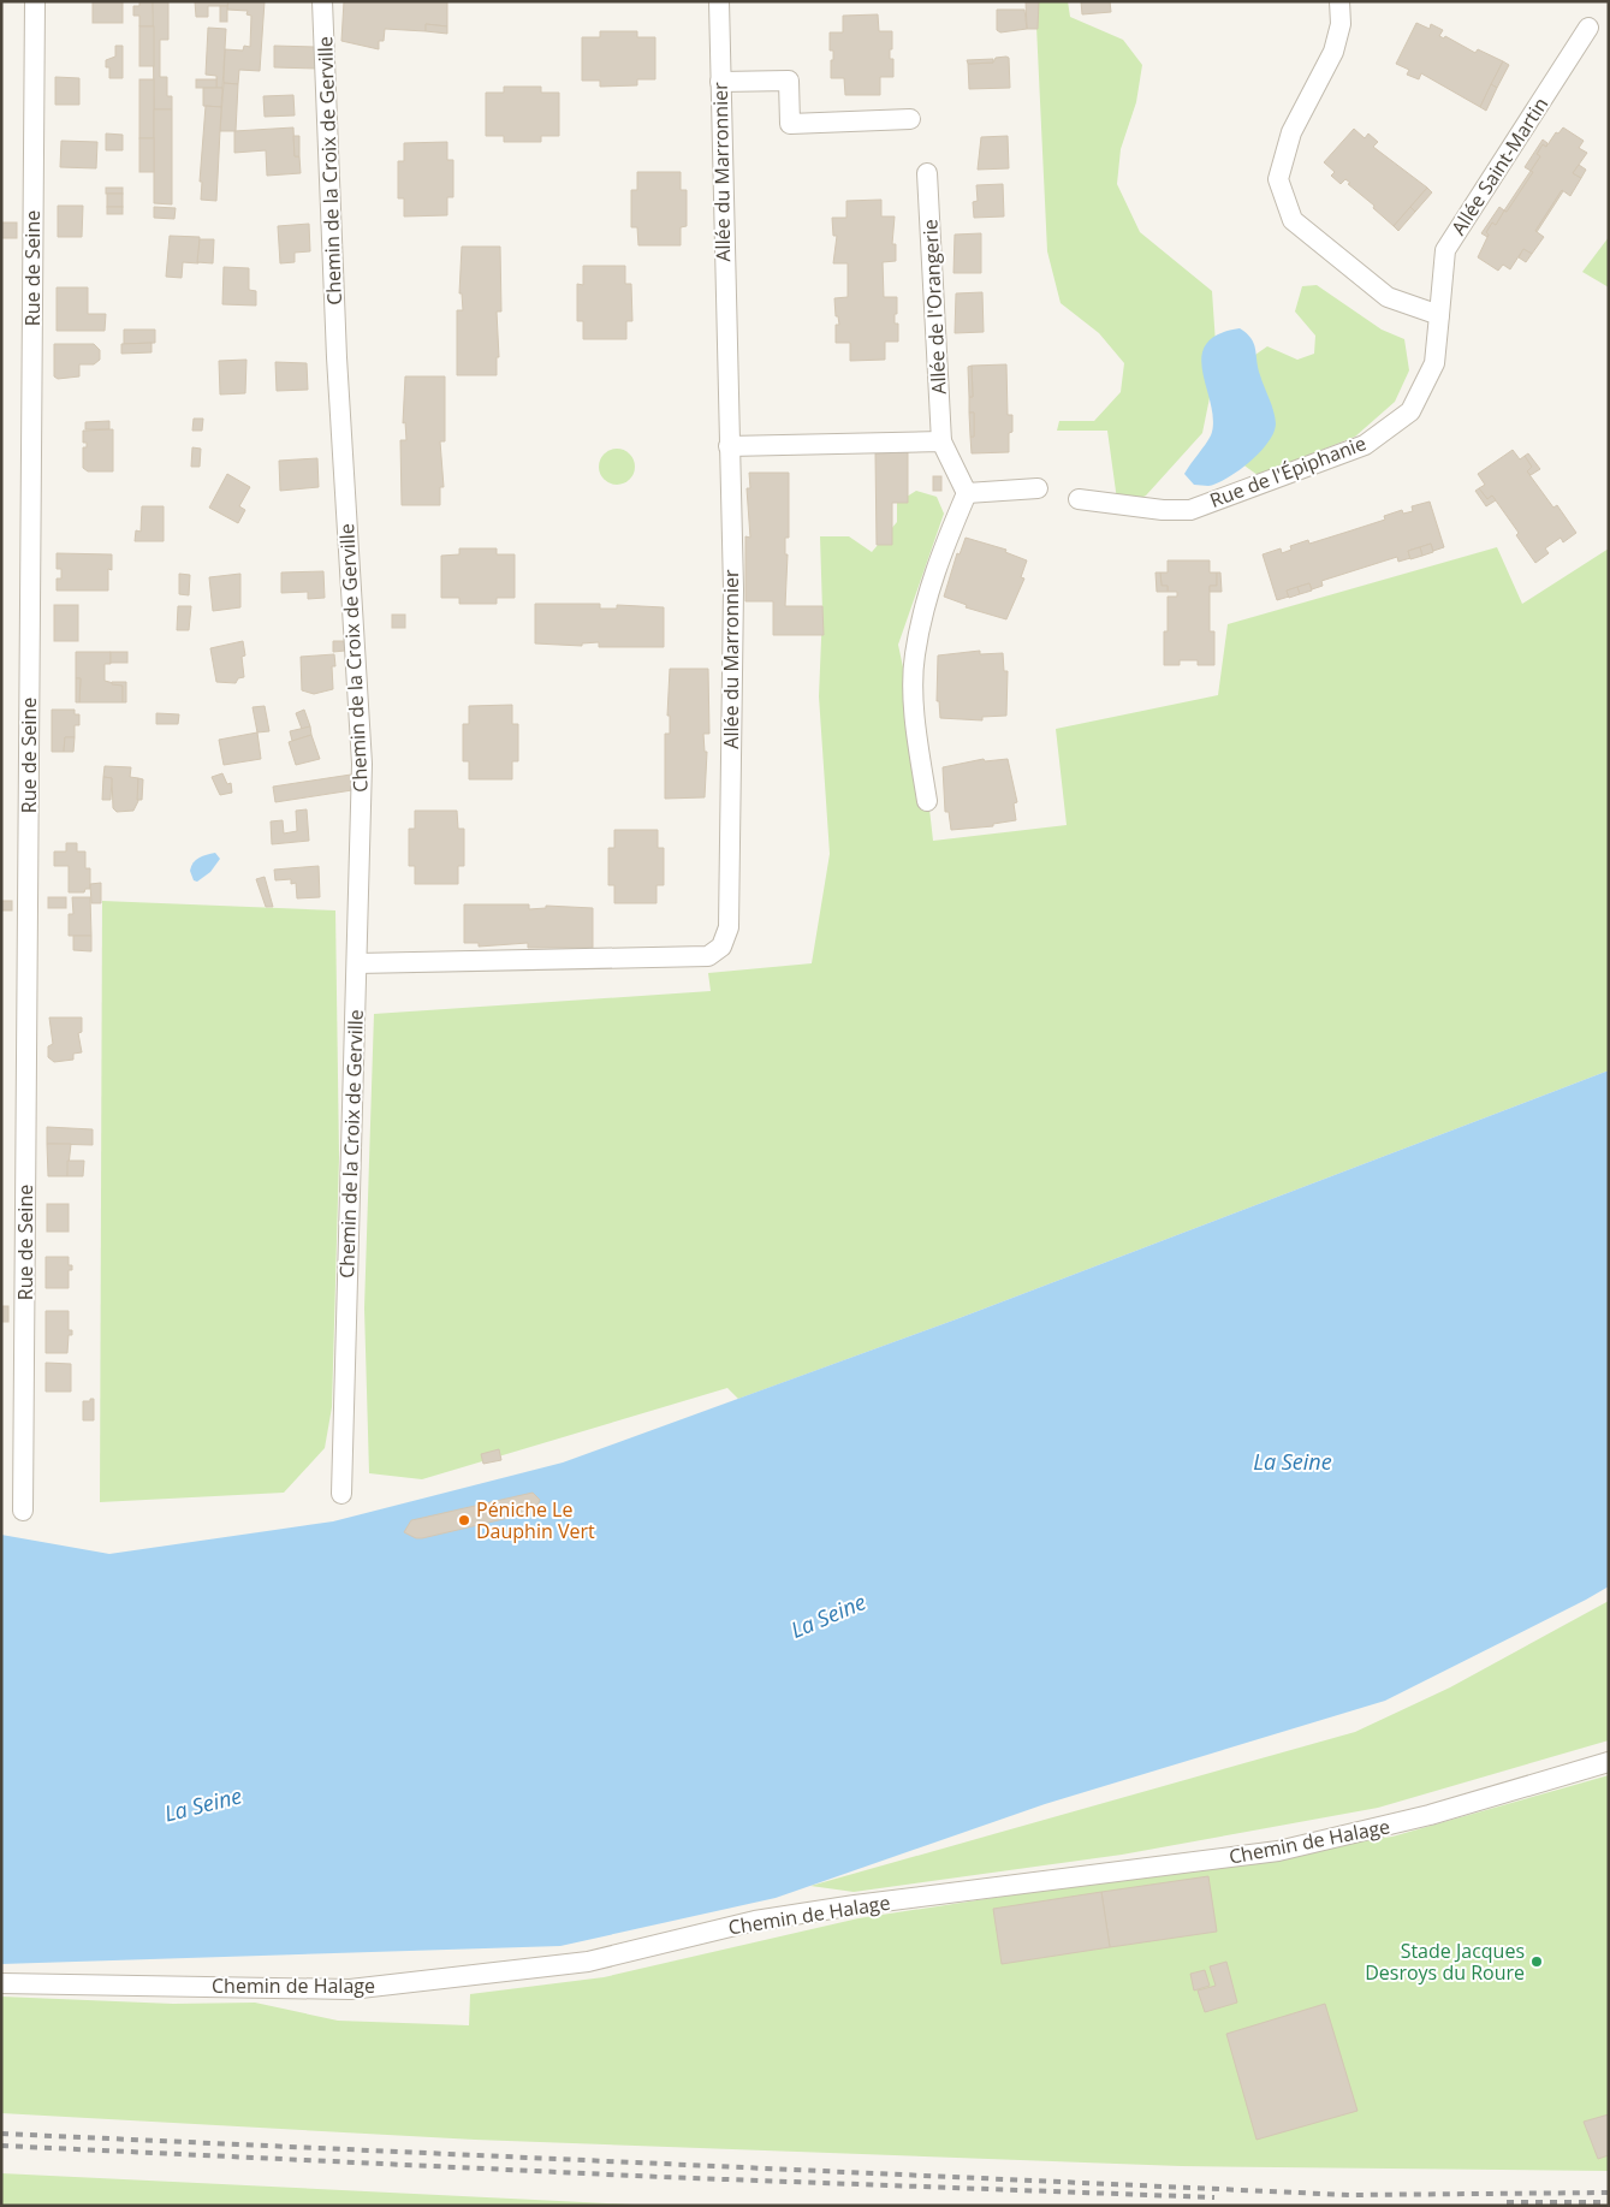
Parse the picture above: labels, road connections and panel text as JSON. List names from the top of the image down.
{
  "streets": {
    "street": [
      "Allée Saint-Martin",
      "Chemin de la Croix de Gerville",
      "Allée du Marronnier",
      "Rue de Seine",
      "Allée de l'Orangerie",
      "Rue de l'Épiphanie",
      "Chemin de Halage"
    ]
  },
  "crossings": [
    ["Allée Saint-Martin", "Rue de l'Épiphanie"],
    ["Chemin de la Croix de Gerville", "Allée du Marronnier"]
  ],
  "water": ["La Seine"],
  "places": ["Péniche Le Dauphin Vert", "Stade Jacques Desroys du Roure"]
}
